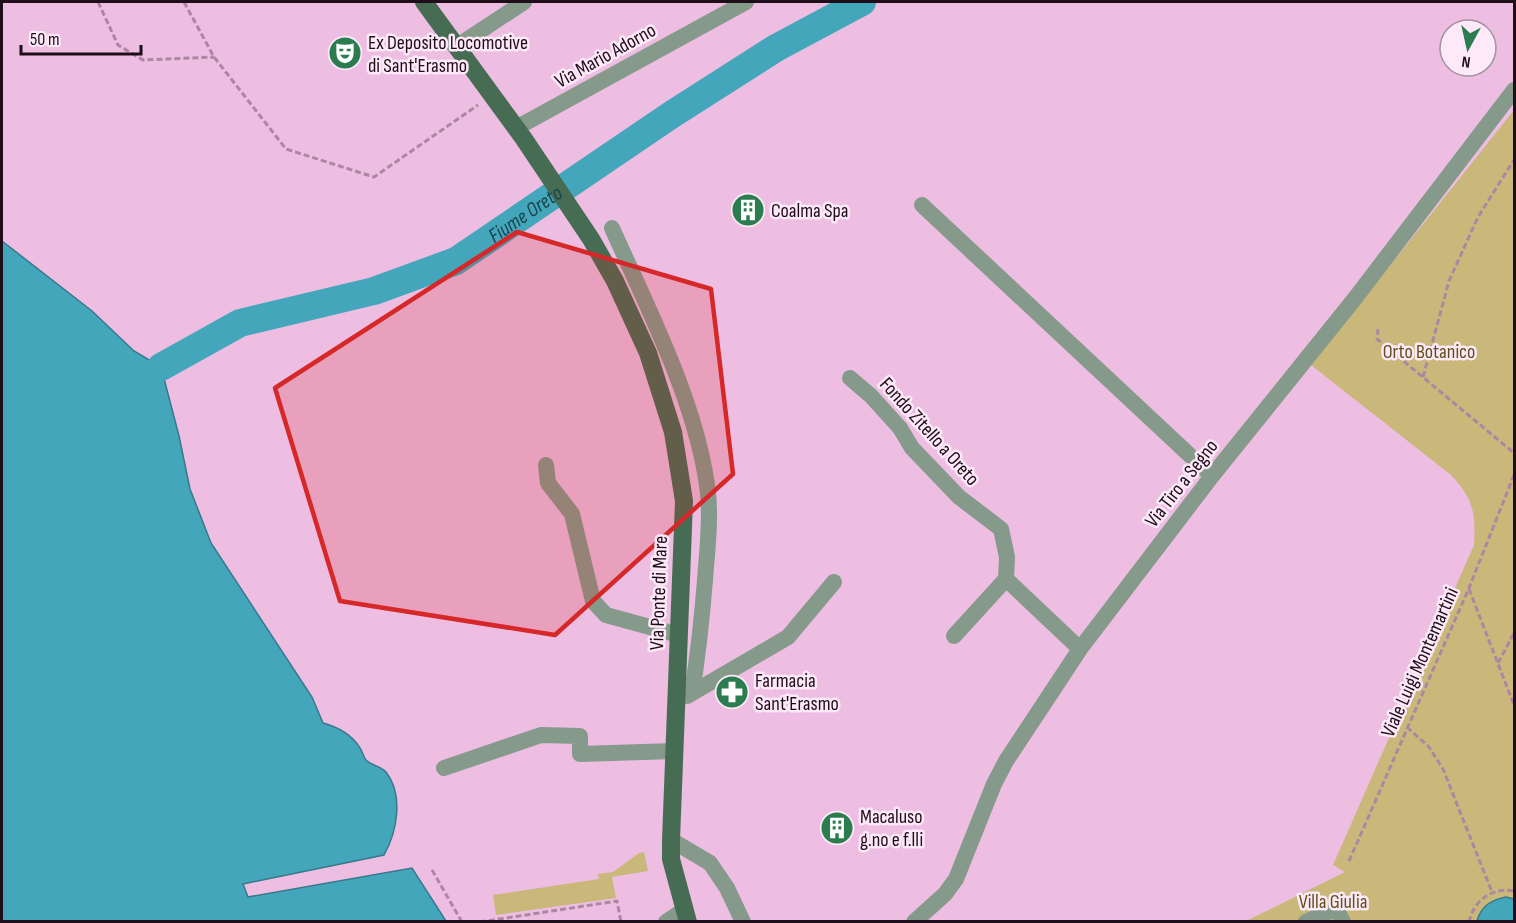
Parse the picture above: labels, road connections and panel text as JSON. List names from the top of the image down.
{
  "streets": {
    "main road": ["Via Ponte di Mare"],
    "street": ["Via Mario Adorno", "Fondo Zitello a Oreto", "Via Tiro a Segno"],
    "path": ["Viale Luigi Montemartini"]
  },
  "crossings": [
    ["Via Mario Adorno", "Via Ponte di Mare"]
  ],
  "water": ["Fiume Oreto"],
  "parks": ["Orto Botanico", "Villa Giulia"],
  "places": {
    "theatre": ["Ex Deposito Locomotive di Sant'Erasmo"],
    "building": ["Coalma Spa", "Macaluso g.no e f.lli"],
    "pharmacy": ["Farmacia Sant'Erasmo"]
  },
  "scale_bar": "50 m",
  "north": "bottom"
}
